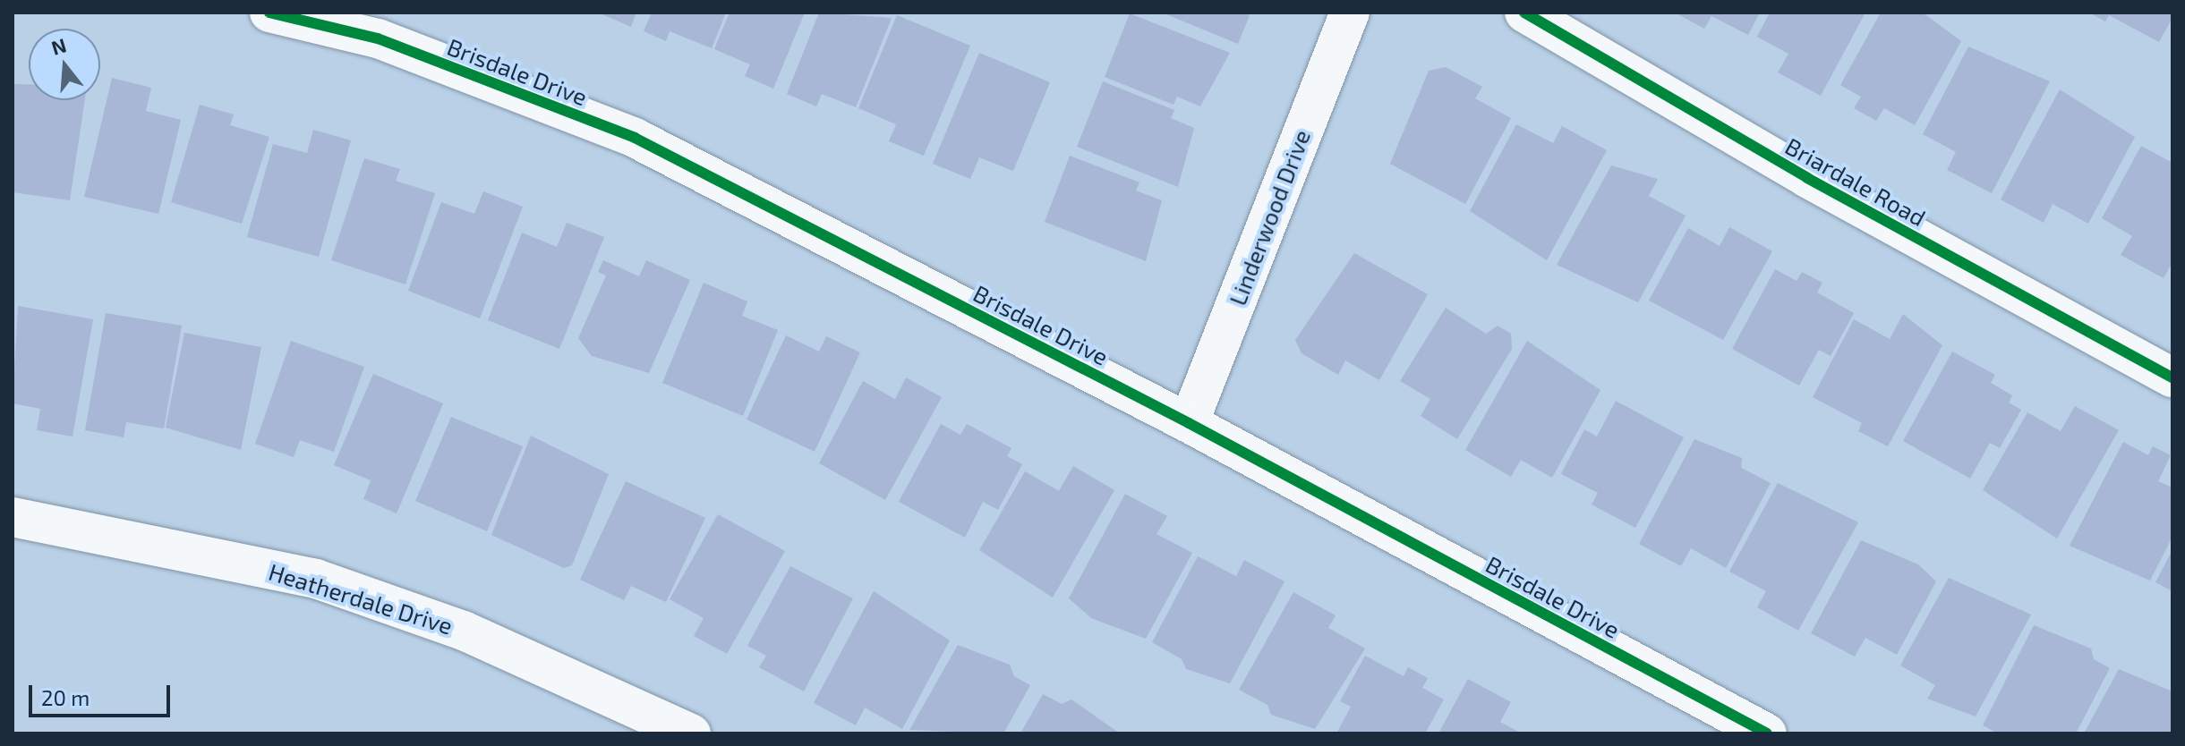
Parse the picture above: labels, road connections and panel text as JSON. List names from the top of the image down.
{
  "streets": {
    "street": [
      "Brisdale Drive",
      "Briardale Road",
      "Linderwood Drive",
      "Heatherdale Drive"
    ]
  },
  "crossings": [
    ["Brisdale Drive", "Linderwood Drive"]
  ],
  "scale_bar": "20 m",
  "north": "top"
}
